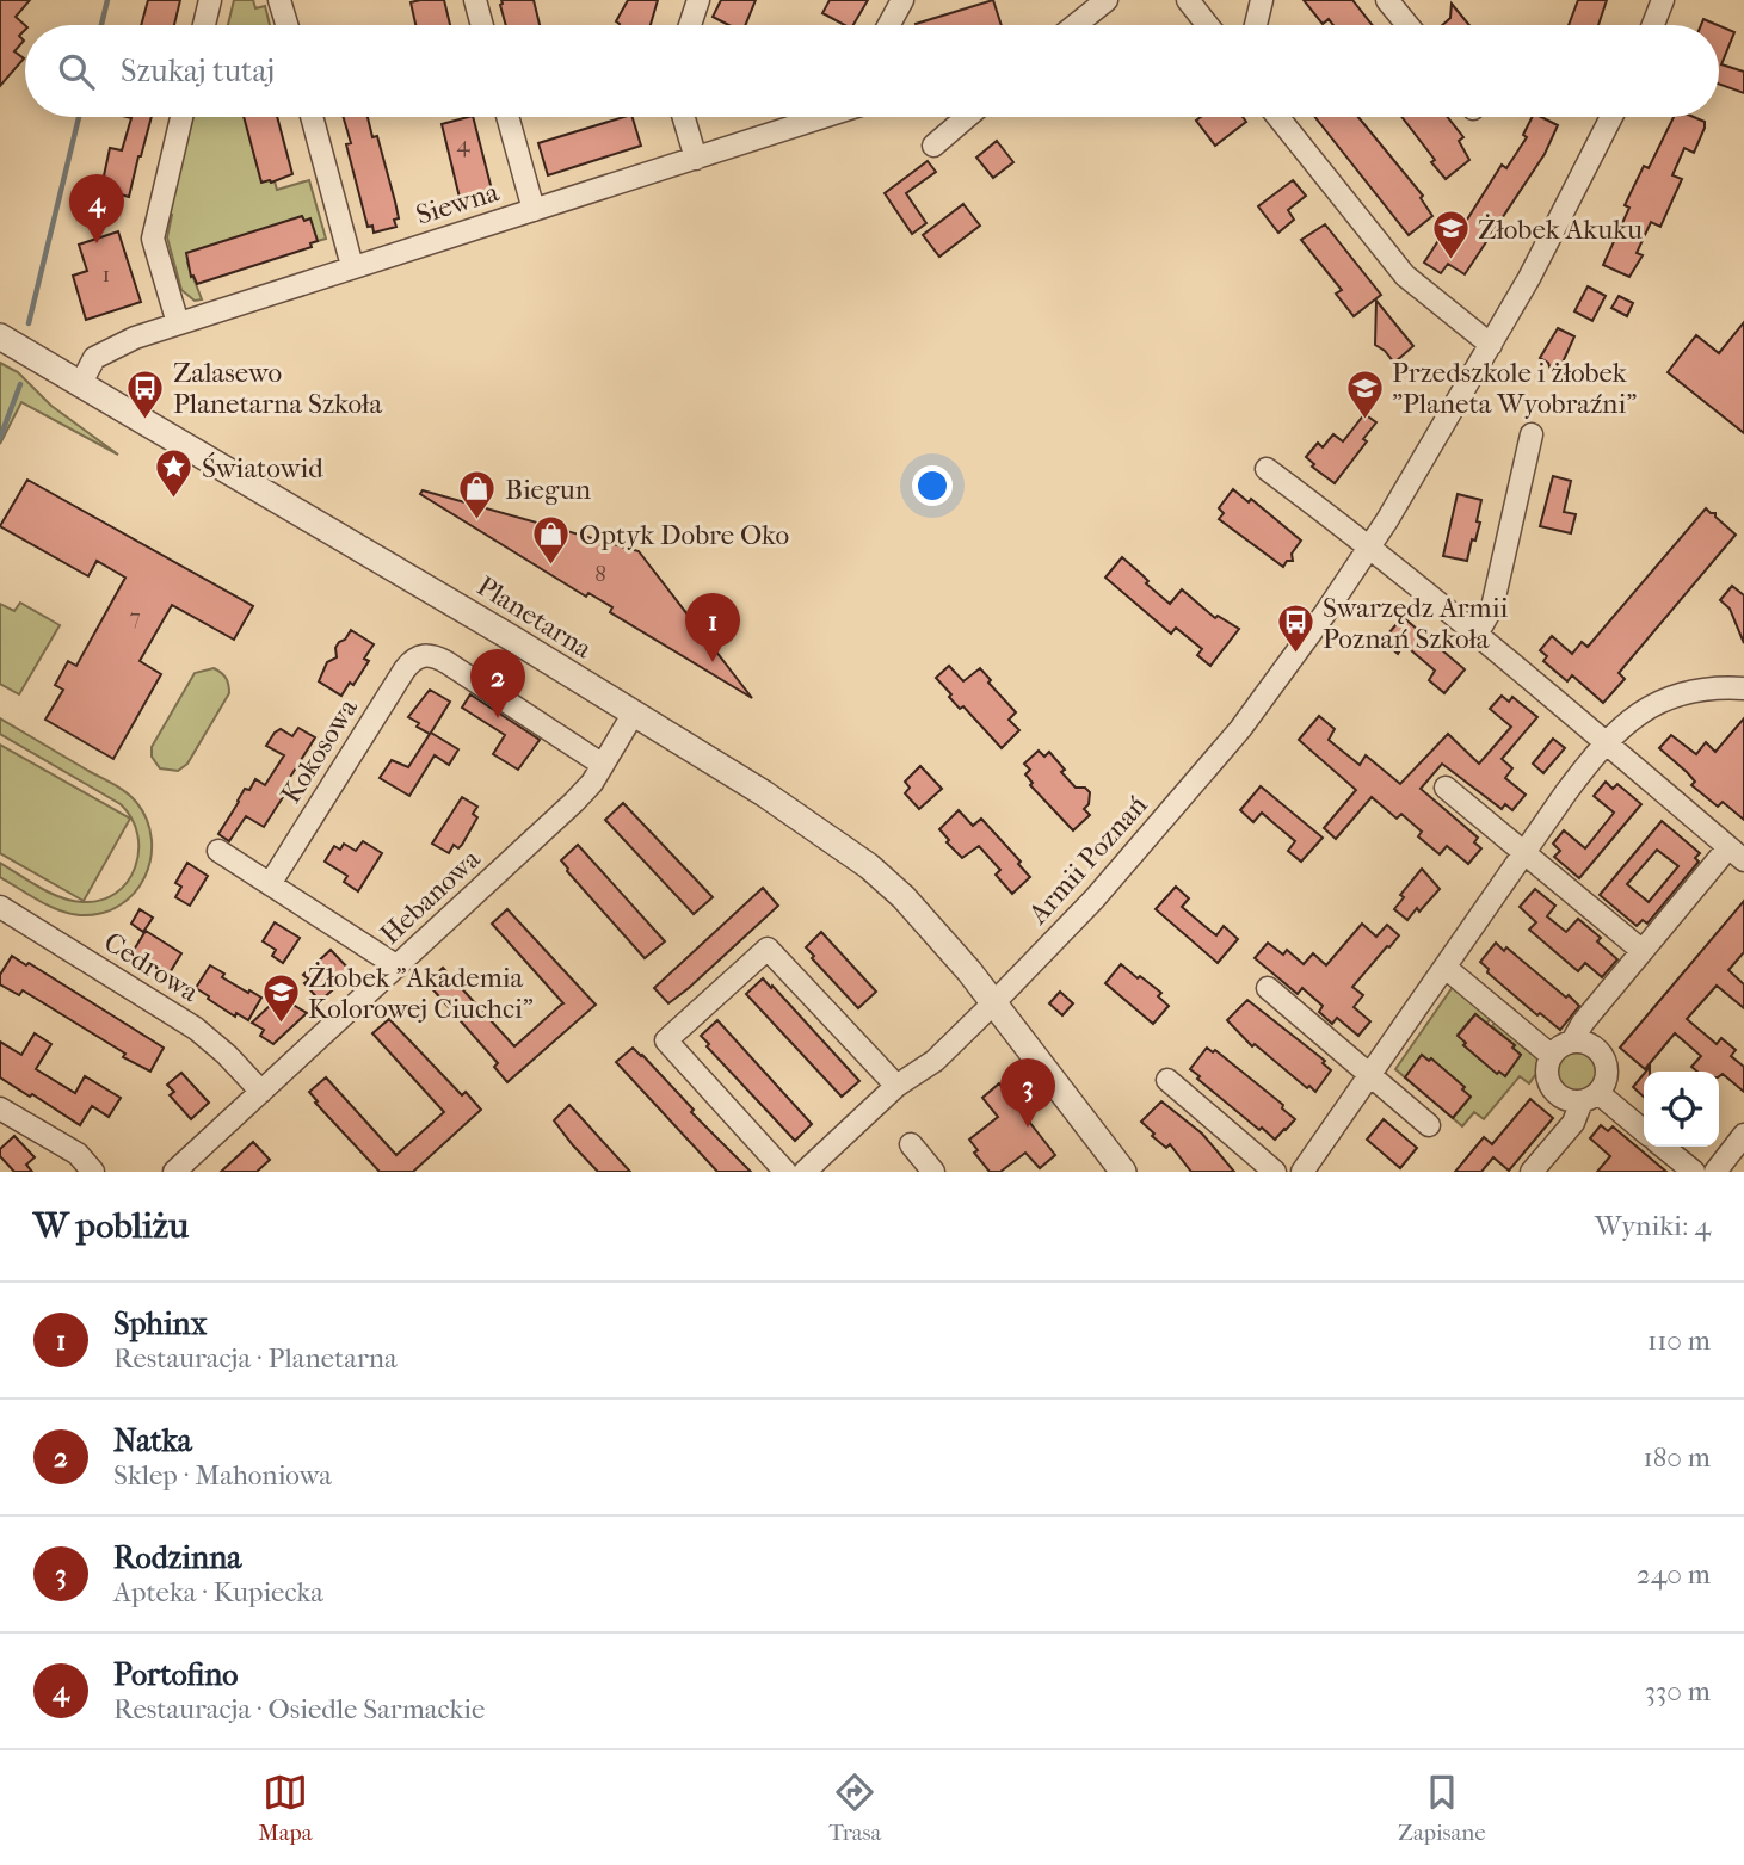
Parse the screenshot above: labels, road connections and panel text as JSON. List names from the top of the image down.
{
  "streets": {
    "street": [
      "Siewna",
      "Planetarna",
      "Kokosowa",
      "Armii Poznań",
      "Hebanowa",
      "Cedrowa"
    ]
  },
  "crossings": [
    ["Siewna", "Planetarna"],
    ["Planetarna", "Armii Poznań"],
    ["Planetarna", "Hebanowa"],
    ["Kokosowa", "Hebanowa"],
    ["Hebanowa", "Cedrowa"]
  ],
  "places": {
    "school or university": ["Żłobek Akuku", "Przedszkole i żłobek \"Planeta Wyobraźni\"", "Żłobek \"Akademia Kolorowej Ciuchci\""],
    "bus stop": ["Zalasewo Planetarna Szkoła", "Swarzędz Armii Poznań Szkoła"],
    "place": ["Światowid"],
    "shop": ["Biegun", "Optyk Dobre Oko"]
  },
  "house_numbers": [
    "4",
    "1",
    "8",
    "7"
  ],
  "page": {
    "search": "Szukaj tutaj",
    "pins": [
      "4",
      "1",
      "2",
      "3"
    ],
    "heading": ["W pobliżu", "Wyniki: 4"],
    "list": [
      {
        "mark": "1",
        "name": "Sphinx",
        "note": "Restauracja · Planetarna",
        "value": "110 m"
      },
      {
        "mark": "2",
        "name": "Natka",
        "note": "Sklep · Mahoniowa",
        "value": "180 m"
      },
      {
        "mark": "3",
        "name": "Rodzinna",
        "note": "Apteka · Kupiecka",
        "value": "240 m"
      },
      {
        "mark": "4",
        "name": "Portofino",
        "note": "Restauracja · Osiedle Sarmackie",
        "value": "330 m"
      }
    ],
    "nav": ["Mapa", "Trasa", "Zapisane"]
  }
}
